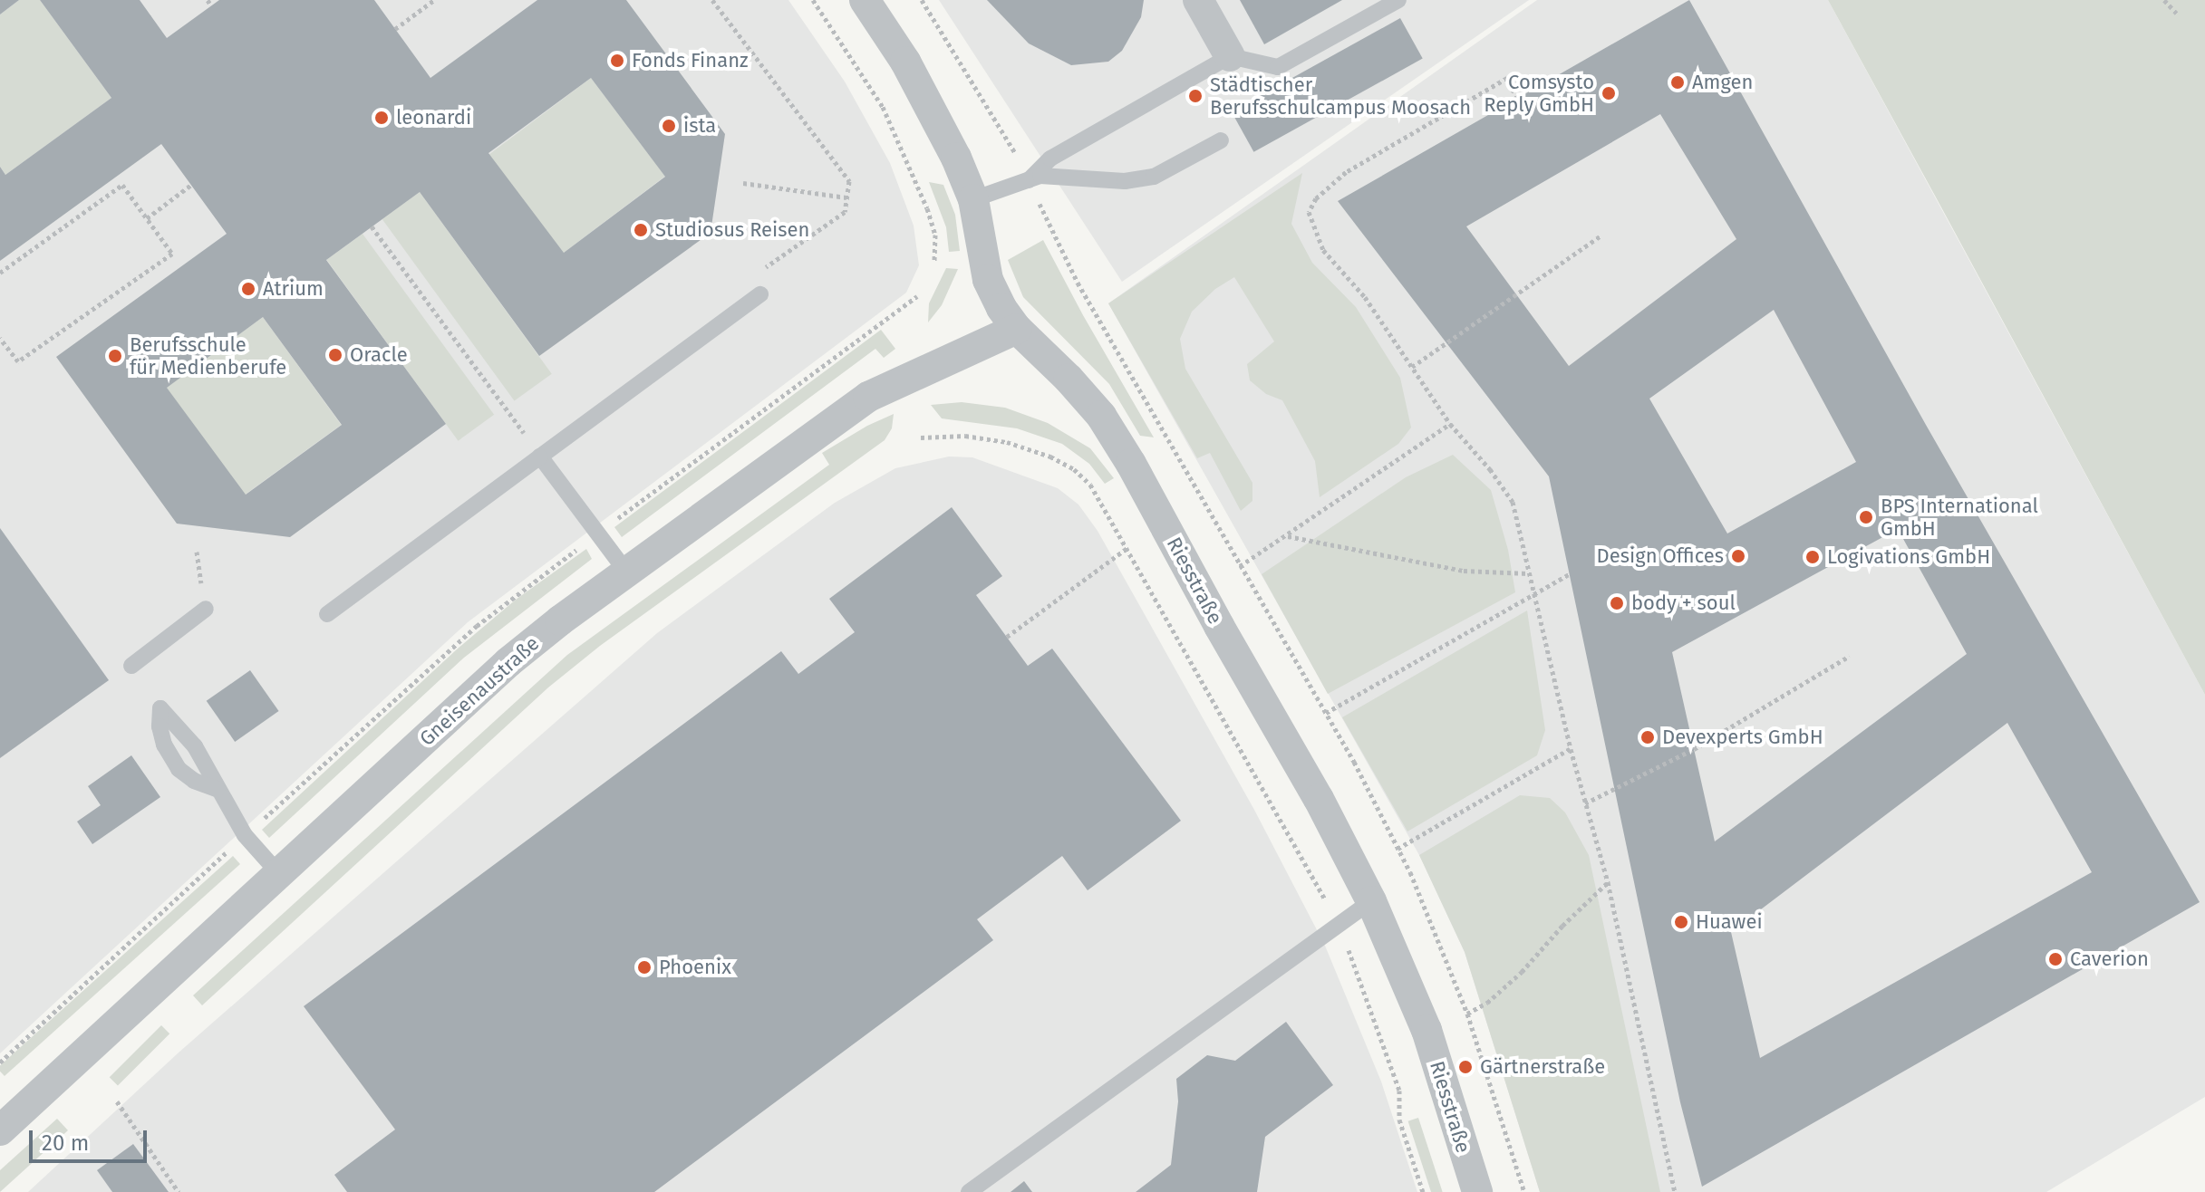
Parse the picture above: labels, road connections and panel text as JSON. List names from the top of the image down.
{
  "streets": {
    "street": ["Riesstraße", "Gneisenaustraße"]
  },
  "crossings": [
    ["Riesstraße", "Gneisenaustraße"]
  ],
  "places": [
    "Fonds Finanz",
    "Amgen",
    "Comsysto Reply GmbH",
    "Städtischer Berufsschulcampus Moosach",
    "leonardi",
    "ista",
    "Studiosus Reisen",
    "Atrium",
    "Oracle",
    "Berufsschule für Medienberufe",
    "BPS International GmbH",
    "Design Offices",
    "Logivations GmbH",
    "body + soul",
    "Devexperts GmbH",
    "Huawei",
    "Caverion",
    "Phoenix",
    "Gärtnerstraße"
  ],
  "scale_bar": "20 m"
}
